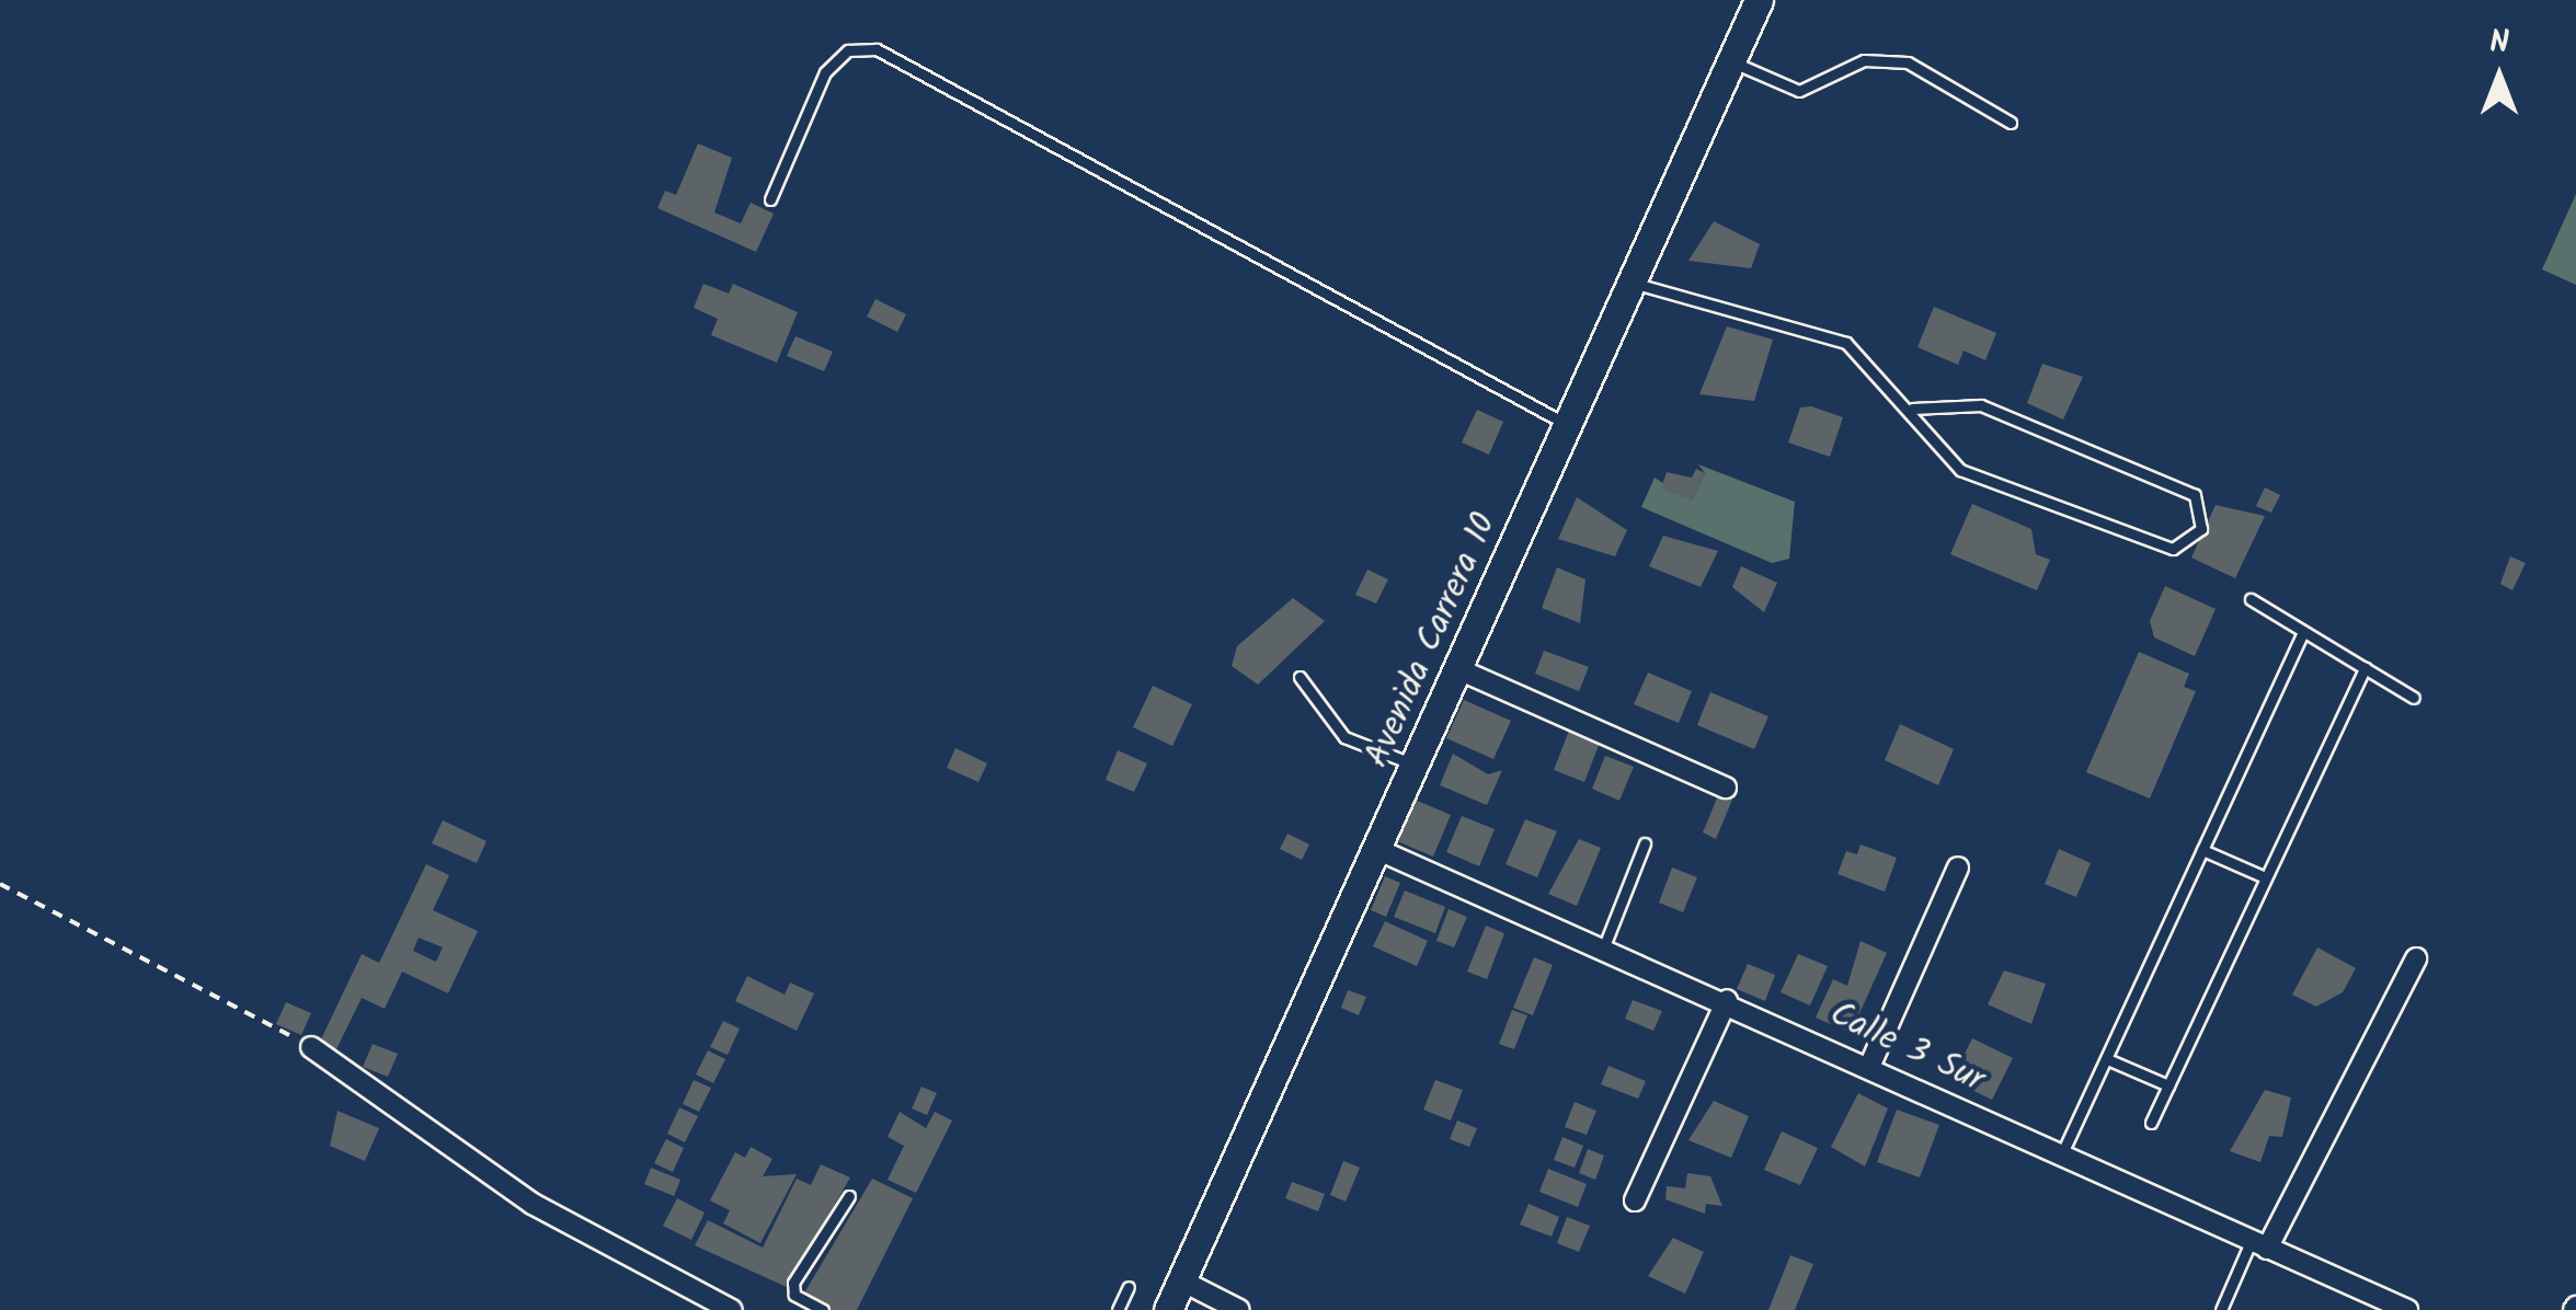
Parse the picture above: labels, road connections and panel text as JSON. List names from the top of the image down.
{
  "streets": {
    "street": ["Avenida Carrera 10", "Calle 3 Sur"]
  },
  "crossings": [
    ["Avenida Carrera 10", "Calle 3 Sur"]
  ],
  "north": "top"
}
